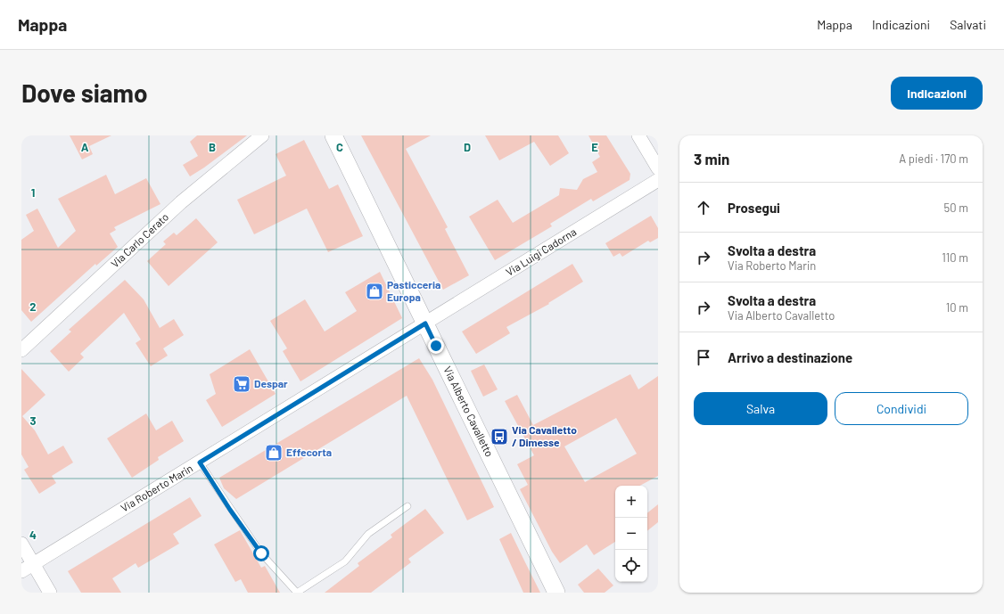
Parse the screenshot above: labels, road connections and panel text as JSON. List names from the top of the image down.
{
  "streets": {
    "street": [
      "Via Carlo Cerato",
      "Via Luigi Cadorna",
      "Via Alberto Cavalletto",
      "Via Roberto Marin"
    ]
  },
  "crossings": [
    ["Via Luigi Cadorna", "Via Alberto Cavalletto"],
    ["Via Luigi Cadorna", "Via Roberto Marin"],
    ["Via Alberto Cavalletto", "Via Roberto Marin"]
  ],
  "places": {
    "shop": ["Pasticceria Europa", "Effecorta"],
    "supermarket": ["Despar"],
    "bus stop": ["Via Cavalletto / Dimesse"]
  },
  "page": {
    "header": "Mappa",
    "nav": ["Mappa", "Indicazioni", "Salvati"],
    "buttons": [
      "Indicazioni",
      ["Salva", "Condividi"]
    ],
    "title": "Dove siamo",
    "heading": ["3 min", "A piedi · 170 m"],
    "list": [
      ["Prosegui", "50 m"],
      ["Svolta a destra", "Via Roberto Marin", "110 m"],
      ["Svolta a destra", "Via Alberto Cavalletto", "10 m"],
      "Arrivo a destinazione"
    ],
    "map_buttons": ["+", "−"]
  },
  "grid": {
    "columns": [
      "A",
      "B",
      "C",
      "D",
      "E"
    ],
    "rows": [
      "1",
      "2",
      "3",
      "4"
    ]
  }
}
